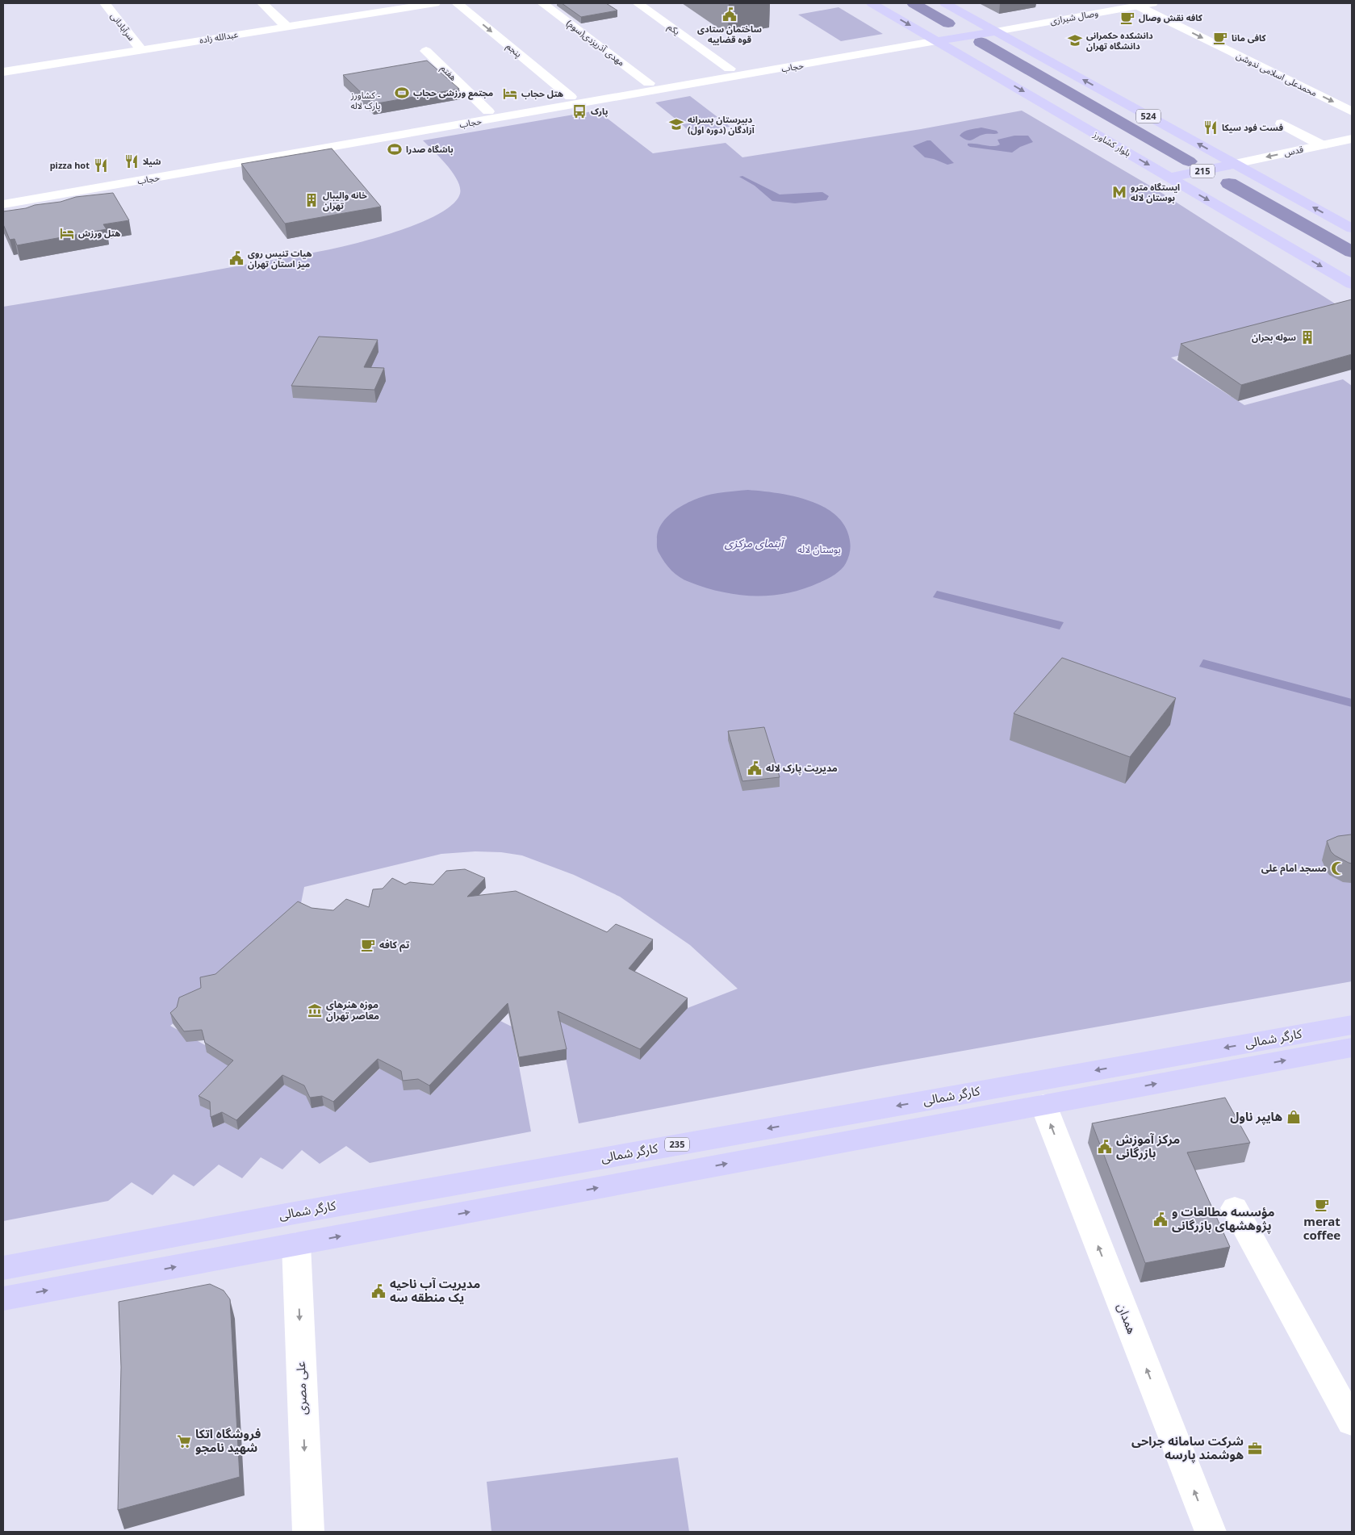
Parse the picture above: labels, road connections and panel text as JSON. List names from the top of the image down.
{
  "streets": {
    "main road": [
      "524",
      "بلوار کشاورز",
      "215",
      "کارگر شمالی",
      "235"
    ],
    "street": [
      "وصال شیرازی",
      "سرآبادانی",
      "یکم",
      "عبدالله زاده",
      "مهدی آذریزدی(سوم)",
      "پنجم",
      "حجاب",
      "هفتم",
      "محمدعلی اسلامی ندوشن",
      "قدس",
      "همدان",
      "علی مصری"
    ]
  },
  "crossings": [
    ["وصال شیرازی", "محمدعلی اسلامی ندوشن"],
    ["وصال شیرازی", "524"],
    ["سرآبادانی", "عبدالله زاده"],
    ["یکم", "حجاب"],
    ["مهدی آذریزدی(سوم)", "حجاب"],
    ["پنجم", "حجاب"],
    ["حجاب", "هفتم"],
    ["حجاب", "بلوار کشاورز"],
    ["524", "قدس"],
    ["524", "215"],
    ["بلوار کشاورز", "215"],
    ["قدس", "215"],
    ["کارگر شمالی", "همدان"]
  ],
  "one_way": [
    "پنجم",
    "محمدعلی اسلامی ندوشن",
    "قدس",
    "علی مصری"
  ],
  "districts": ["کشاورز - پارک لاله"],
  "water": ["آبنمای مرکزی"],
  "parks": ["بوستان لاله"],
  "places": {
    "public building": [
      "ساختمان ستادی قوه قضاییه",
      "هیات تنیس روی میز استان تهران",
      "مدیریت پارک لاله",
      "مرکز آموزش بازرگانی",
      "مؤسسه مطالعات و پژوهشهای بازرگانی",
      "مدیریت آب ناحیه یک منطقه سه"
    ],
    "cafe": [
      "کافه نقش وصال",
      "کافی مانا",
      "تم کافه",
      "merat coffee"
    ],
    "school or university": ["دانشکده حکمرانی دانشگاه تهران", "دبيرستان پسرانه آزادگان (دوره اول)"],
    "sports": ["مجتمع ورزشی حجاب", "باشگاه صدرا"],
    "hotel": ["هتل حجاب", "هتل ورزش"],
    "bus stop": ["پارک"],
    "restaurant": ["فست فود سیکا", "شیلا", "pizza hot"],
    "metro station": ["ایستگاه مترو بوستان لاله"],
    "building": ["خانه والیبال تهران", "سوله بحران"],
    "mosque": ["مسجد امام علی"],
    "museum": ["موزه هنرهای معاصر تهران"],
    "shop": ["هايپر ناول"],
    "supermarket": ["فروشگاه اتکا شهید نامجو"],
    "office": ["شرکت سامانه جراحی هوشمند پارسه"]
  }
}
